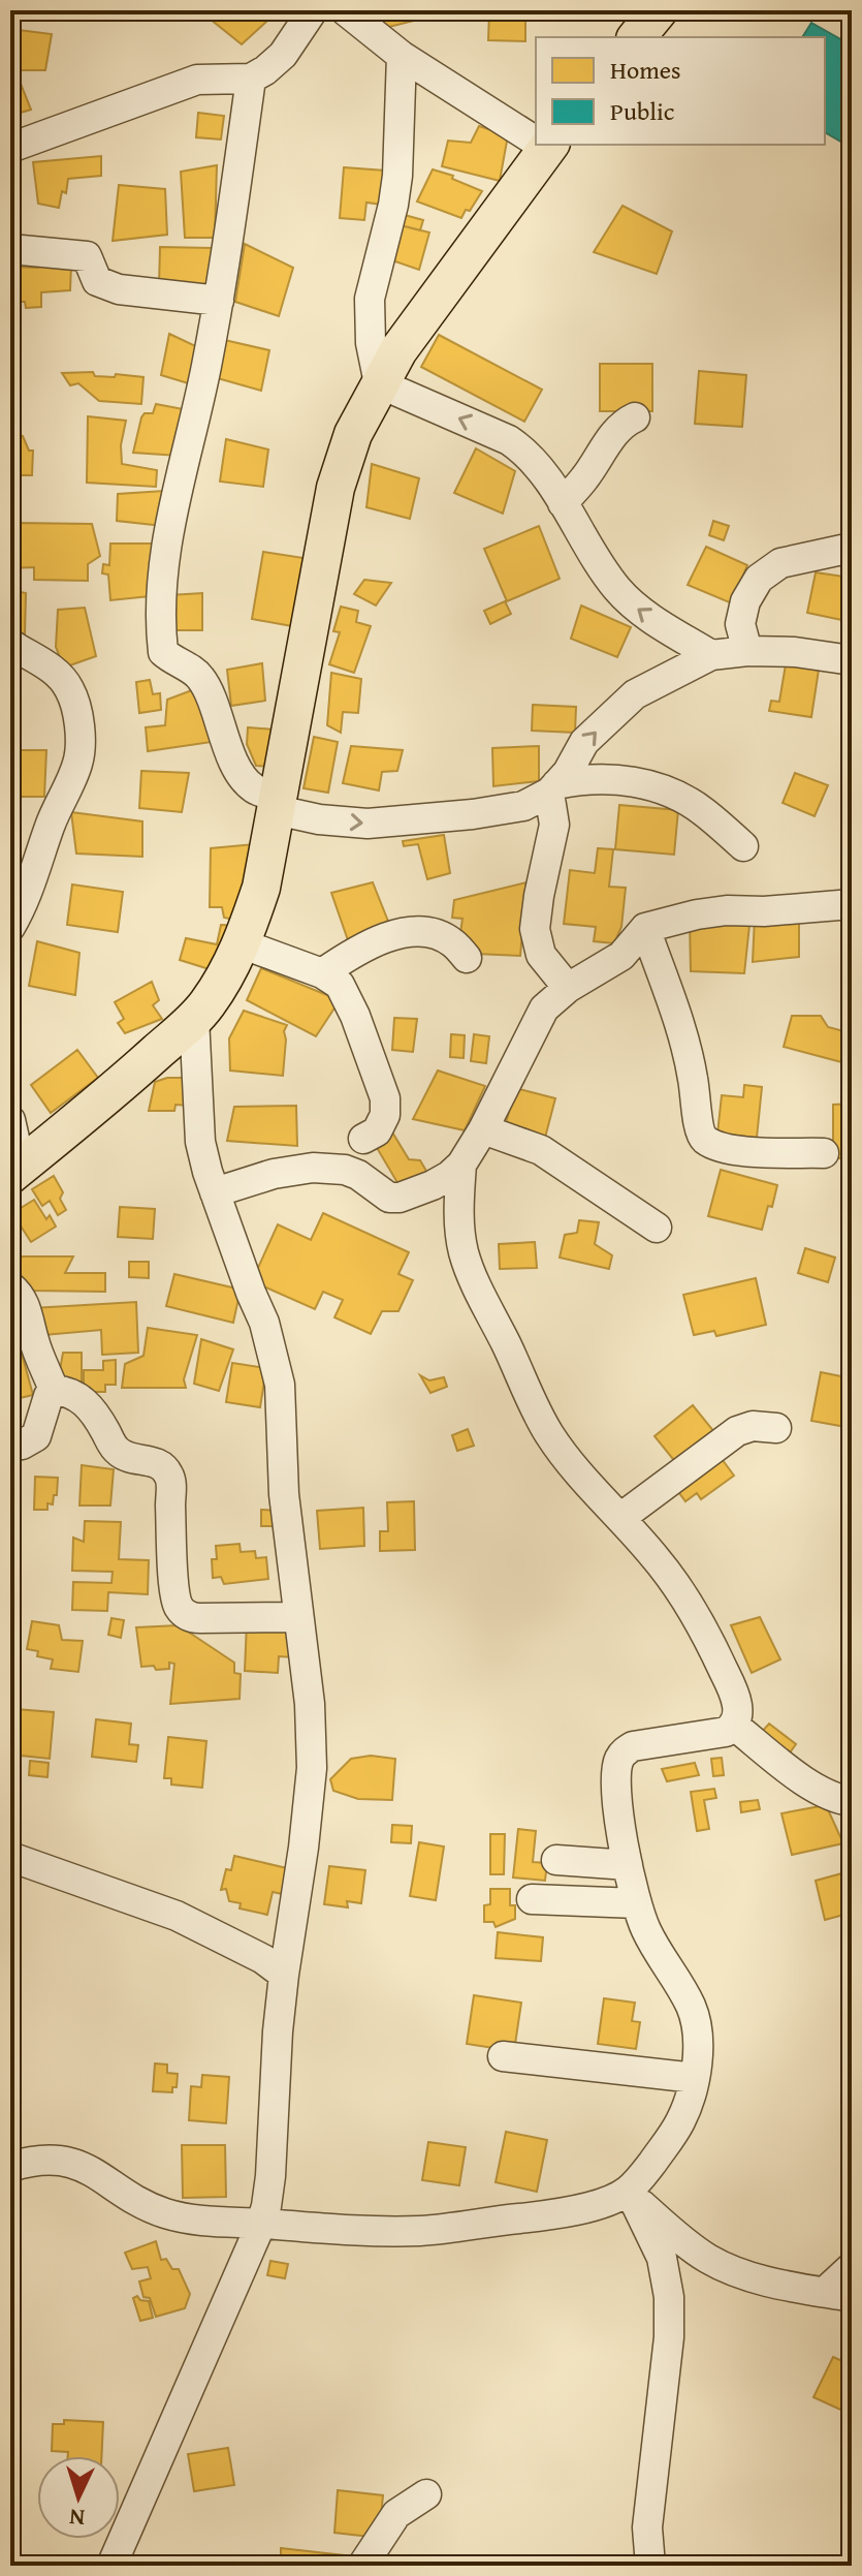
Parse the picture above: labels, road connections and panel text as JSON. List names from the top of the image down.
{
  "legend": ["Homes", "Public"],
  "north": "bottom"
}
